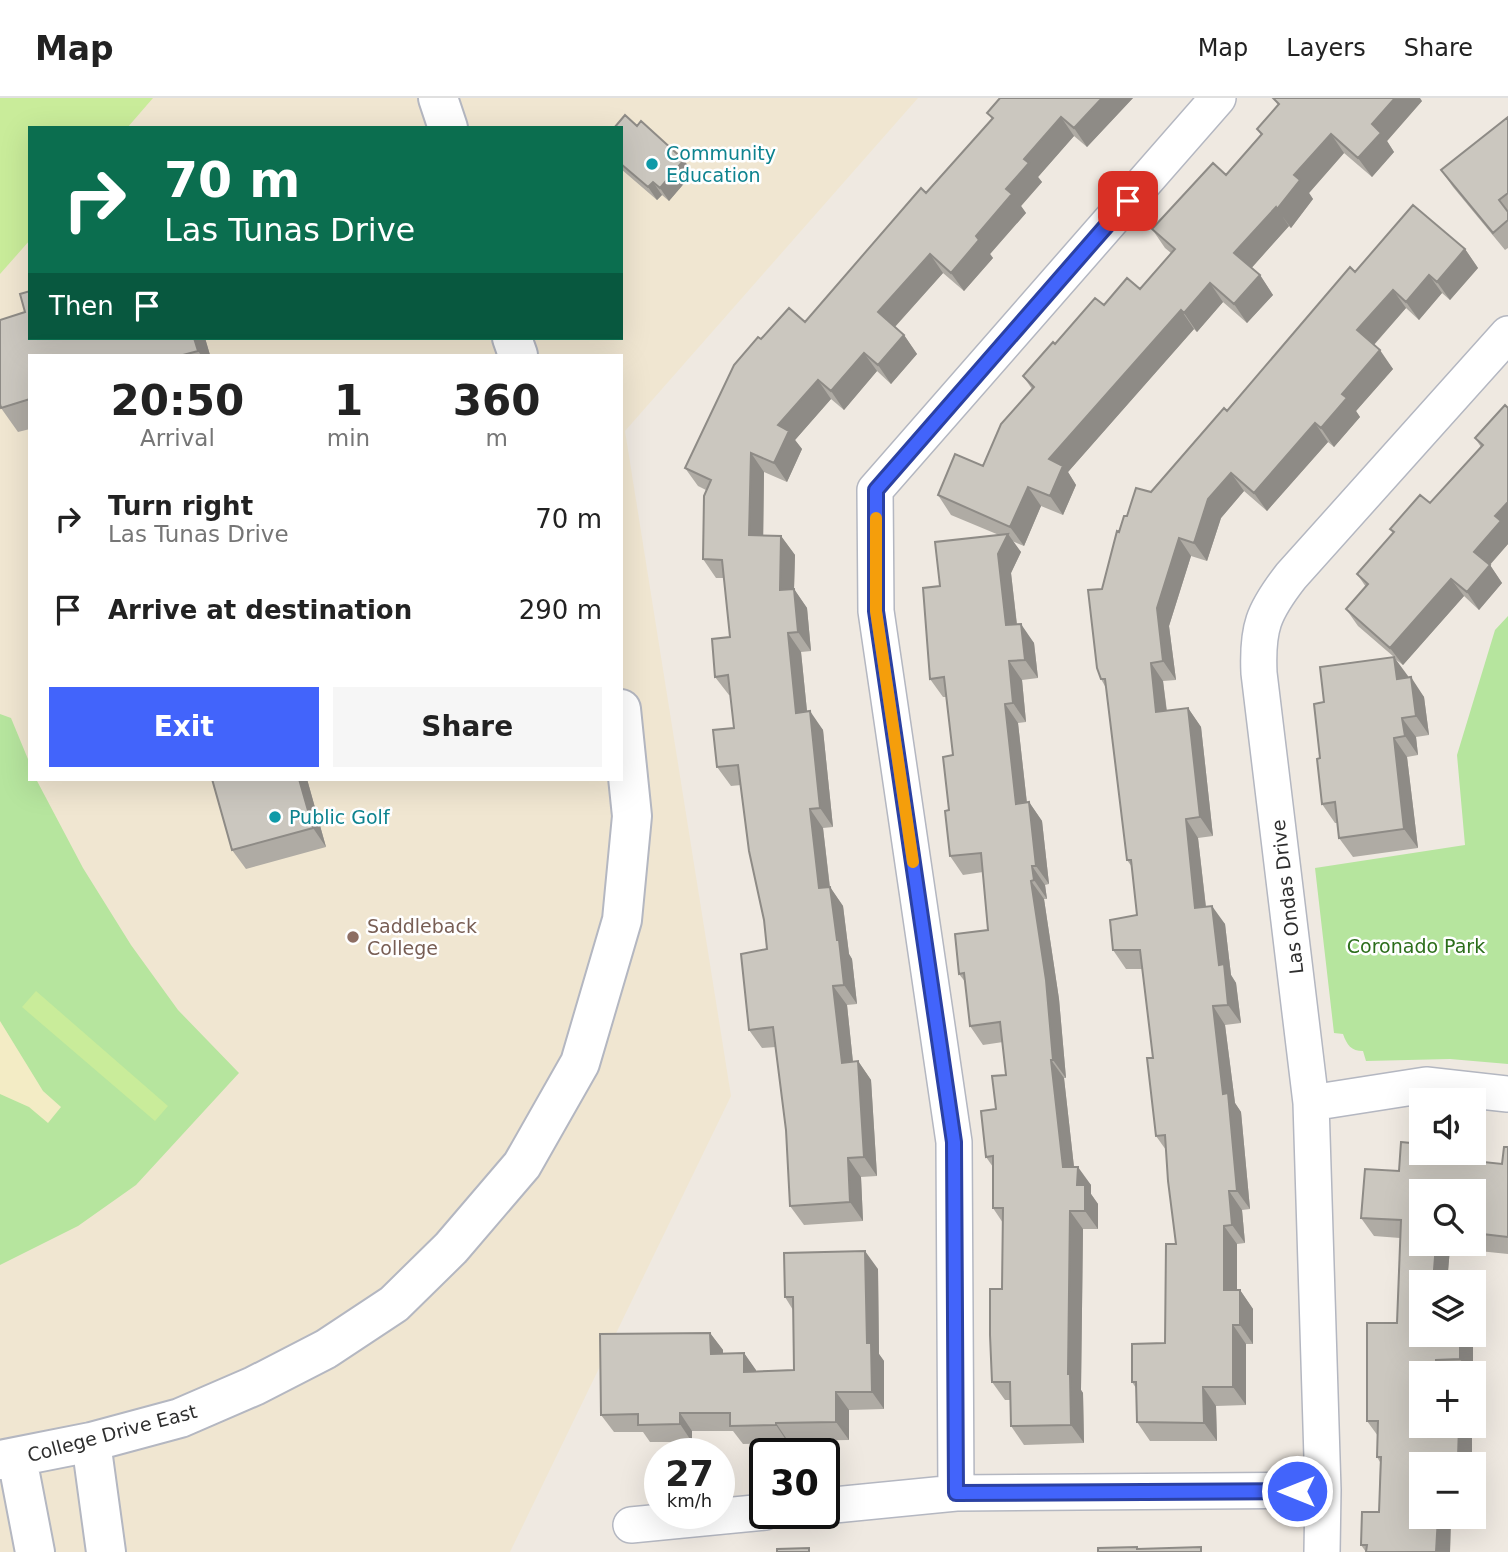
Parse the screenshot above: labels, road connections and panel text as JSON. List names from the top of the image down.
{
  "streets": {
    "street": ["Las Ondas Drive", "College Drive East"]
  },
  "parks": ["Coronado Park"],
  "places": ["Community Education", "Public Golf", "Saddleback College"],
  "page": {
    "header": "Map",
    "nav": ["Map", "Layers", "Share"],
    "turn": ["70 m", "Las Tunas Drive"],
    "then": "Then",
    "eta": [
      "20:50",
      "Arrival",
      "1",
      "min",
      "360",
      "m"
    ],
    "list": [
      {
        "name": "Turn right",
        "note": "Las Tunas Drive",
        "value": "70 m"
      },
      {
        "name": "Arrive at destination",
        "value": "290 m"
      }
    ],
    "buttons": ["Exit", "Share"],
    "map_buttons": ["+", "−"],
    "speed": "27 km/h",
    "limit": "30"
  }
}
